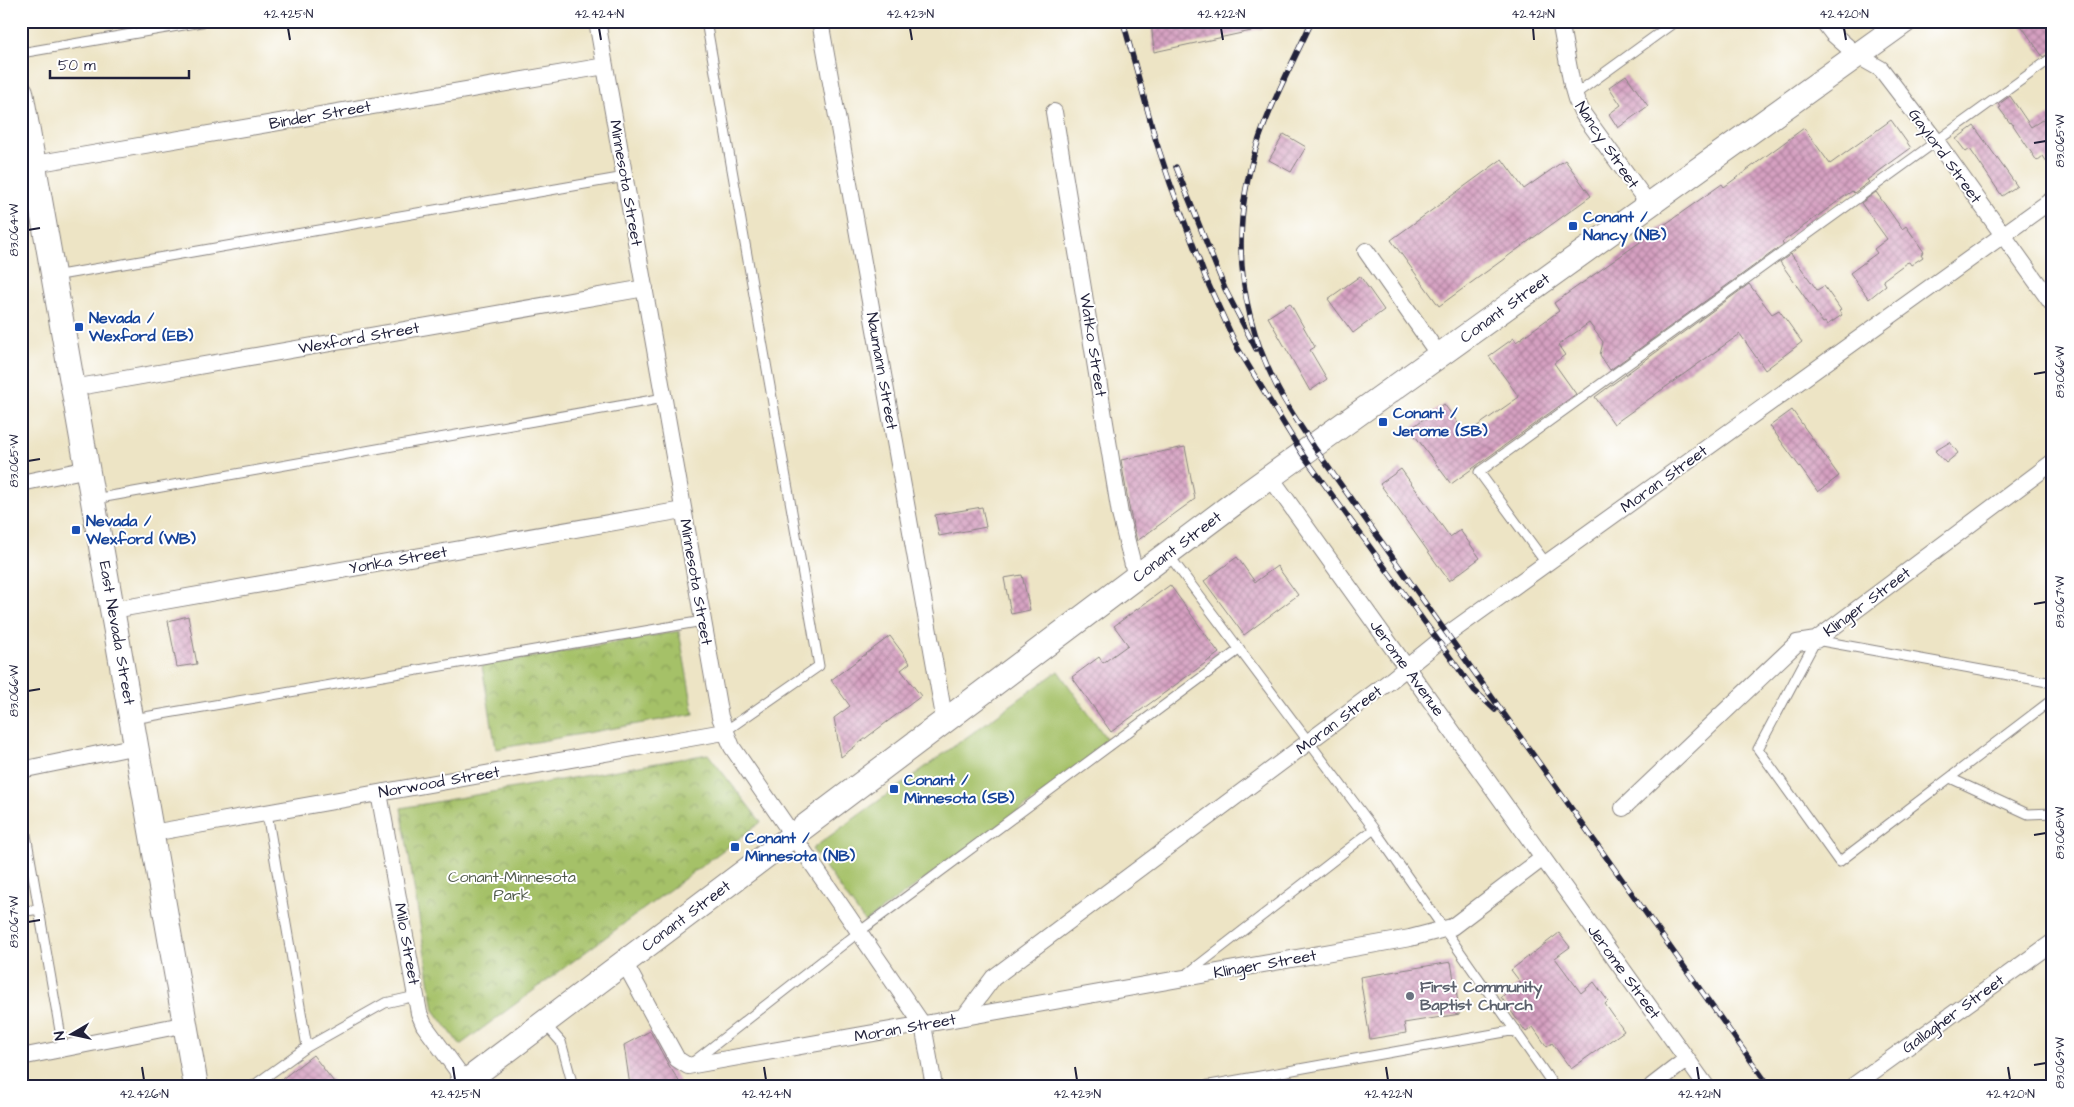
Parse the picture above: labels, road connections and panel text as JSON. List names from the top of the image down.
{
  "streets": {
    "main road": ["Conant Street", "East Nevada Street"],
    "street": [
      "Binder Street",
      "Nancy Street",
      "Gaylord Street",
      "Minnesota Street",
      "Wexford Street",
      "Watko Street",
      "Naumann Street",
      "Moran Street",
      "Yonka Street",
      "Klinger Street",
      "Jerome Avenue",
      "Norwood Street",
      "Milo Street",
      "Jerome Street",
      "Gallagher Street"
    ]
  },
  "crossings": [
    ["Binder Street", "Minnesota Street"],
    ["Binder Street", "East Nevada Street"],
    ["Nancy Street", "Conant Street"],
    ["Gaylord Street", "Conant Street"],
    ["Gaylord Street", "Moran Street"],
    ["Minnesota Street", "Conant Street"],
    ["Minnesota Street", "Wexford Street"],
    ["Minnesota Street", "Moran Street"],
    ["Minnesota Street", "Yonka Street"],
    ["Minnesota Street", "Norwood Street"],
    ["Conant Street", "Watko Street"],
    ["Conant Street", "Naumann Street"],
    ["Conant Street", "Jerome Avenue"],
    ["Conant Street", "Milo Street"],
    ["Wexford Street", "East Nevada Street"],
    ["Moran Street", "Klinger Street"],
    ["Moran Street", "Jerome Avenue"],
    ["Yonka Street", "East Nevada Street"],
    ["Klinger Street", "Jerome Avenue"],
    ["Klinger Street", "Jerome Street"],
    ["East Nevada Street", "Norwood Street"],
    ["Jerome Avenue", "Jerome Street"],
    ["Norwood Street", "Milo Street"]
  ],
  "parks": ["Conant-Minnesota Park"],
  "places": {
    "transit": [
      "Conant / Nancy (NB)",
      "Nevada / Wexford (EB)",
      "Conant / Jerome (SB)",
      "Nevada / Wexford (WB)",
      "Conant / Minnesota (SB)",
      "Conant / Minnesota (NB)"
    ],
    "other": ["First Community Baptist Church"]
  },
  "scale_bar": "50 m",
  "north": "left",
  "coordinates": [
    "42.425°N",
    "42.424°N",
    "42.423°N",
    "42.422°N",
    "42.421°N",
    "42.420°N",
    "83.065°W",
    "83.064°W",
    "83.066°W",
    "83.067°W",
    "83.068°W",
    "83.069°W",
    "42.426°N"
  ]
}
